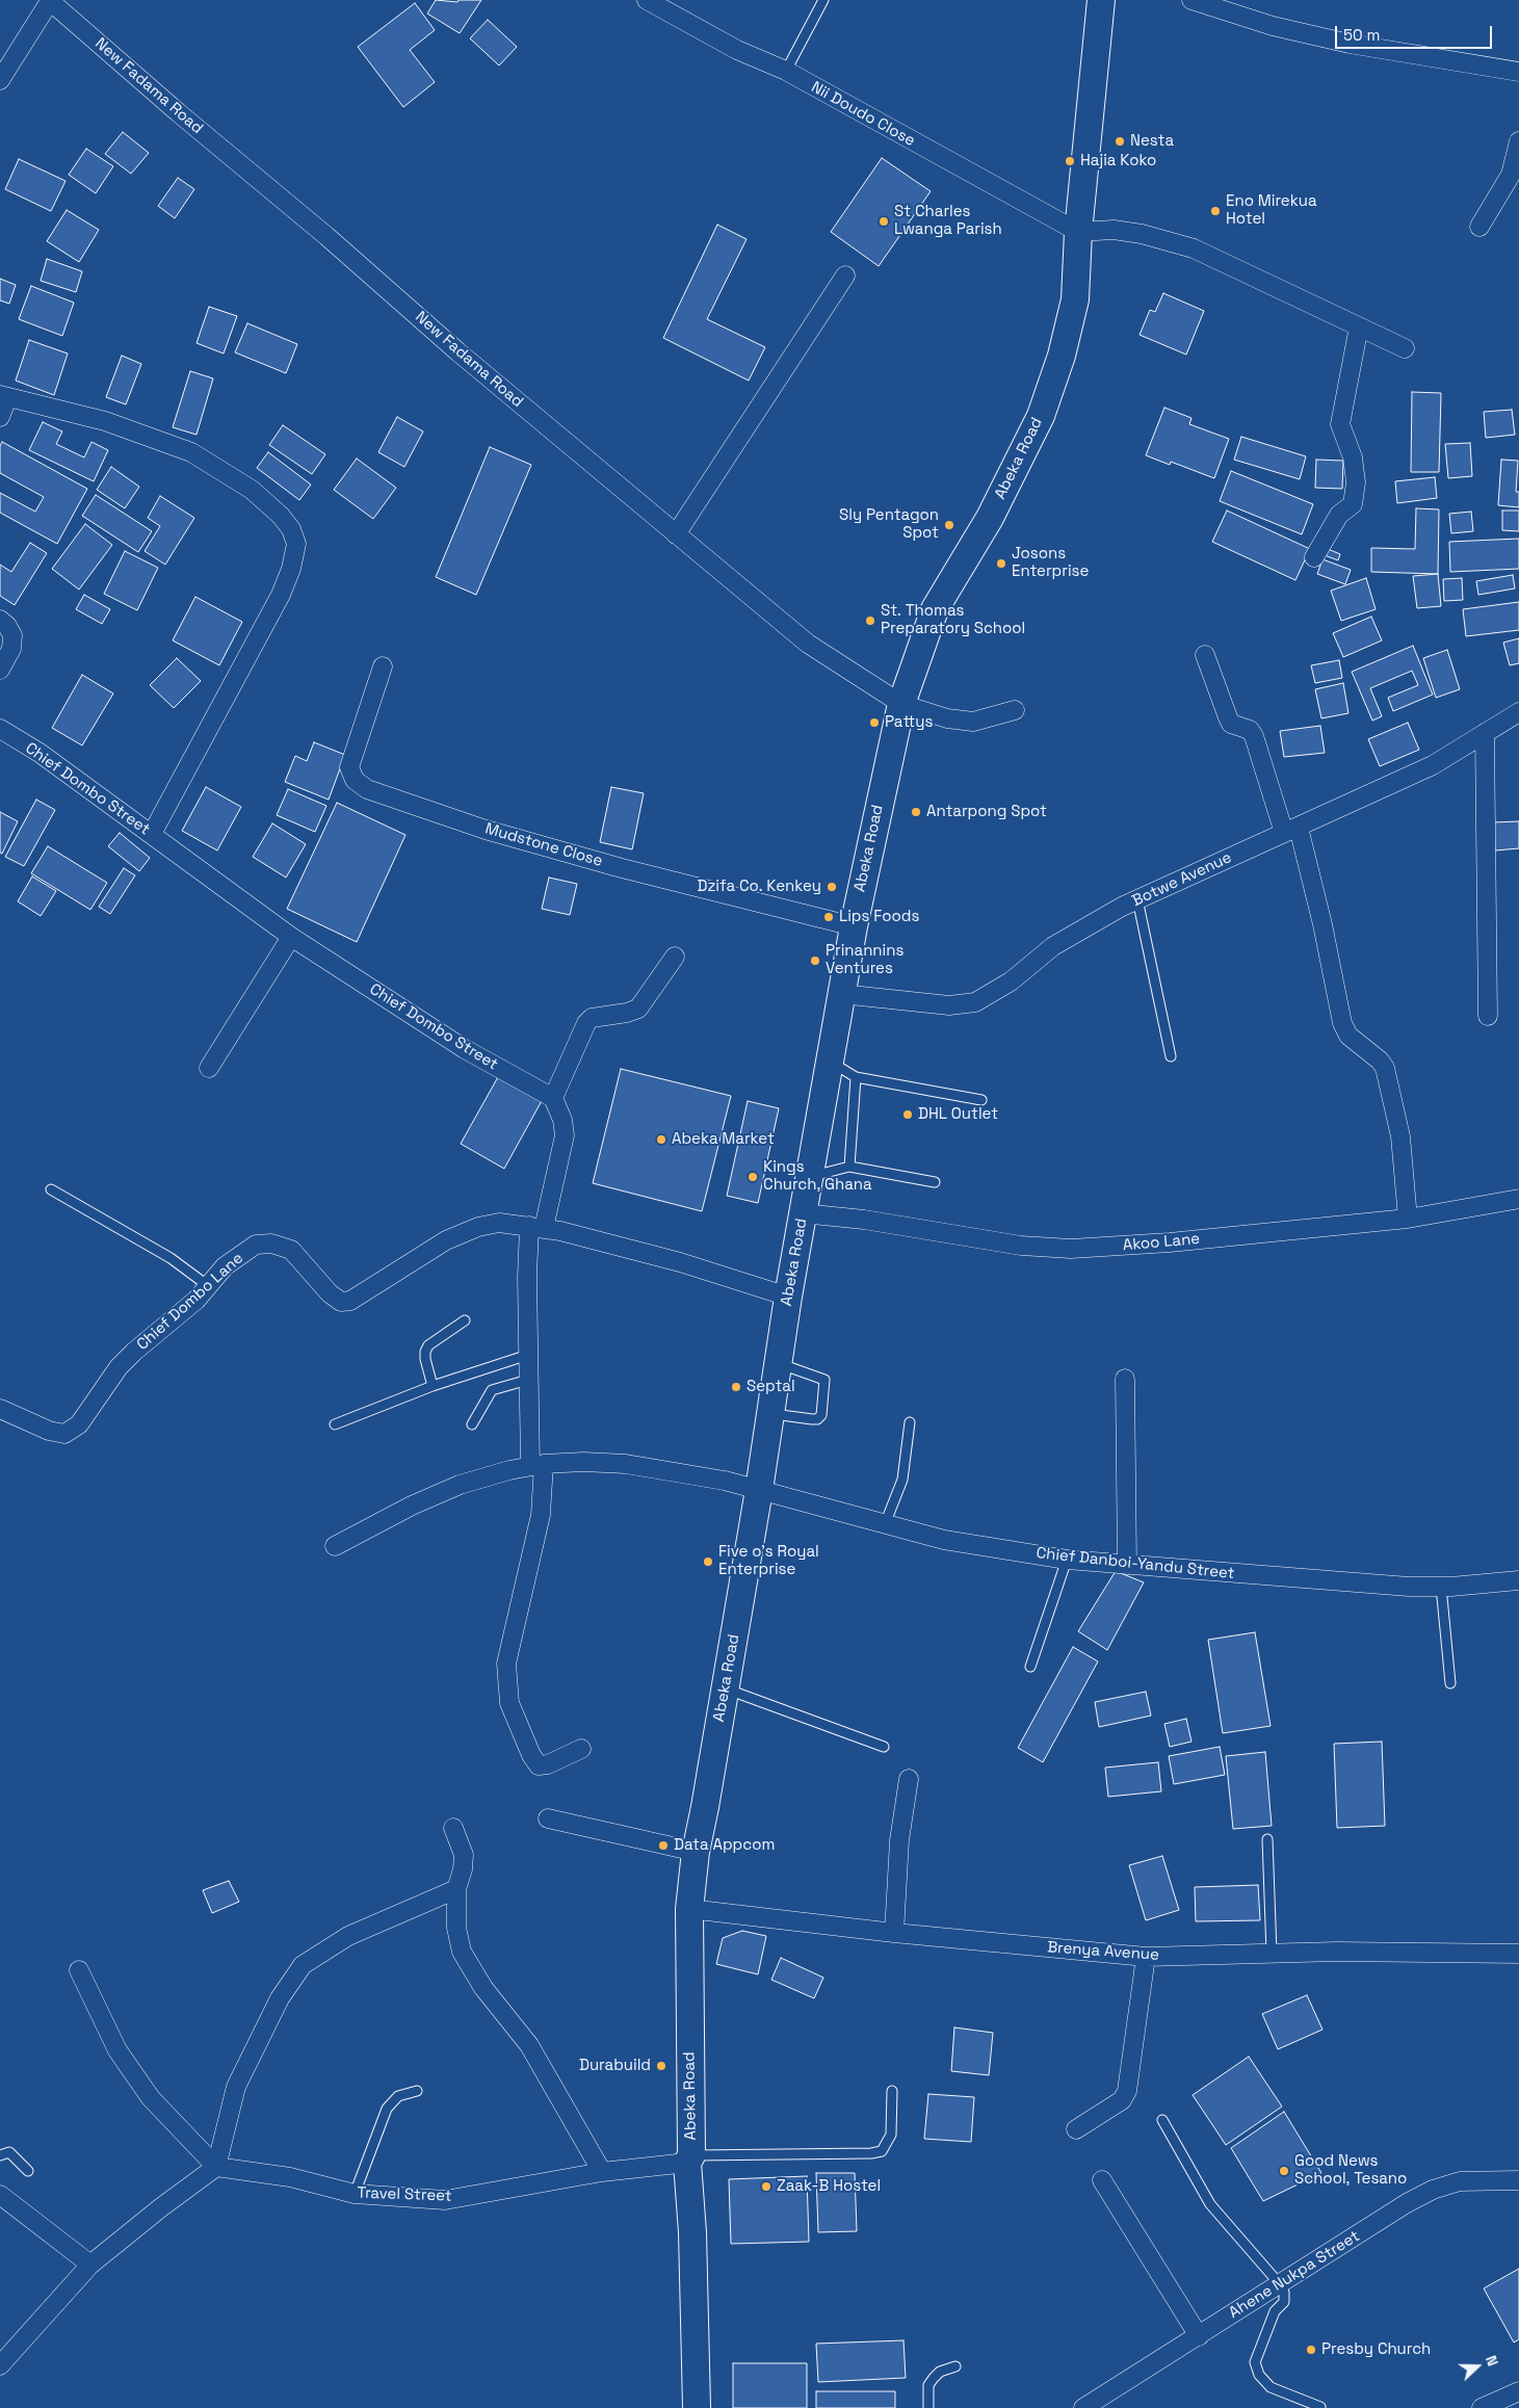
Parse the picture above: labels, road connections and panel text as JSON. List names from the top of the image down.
{
  "streets": {
    "street": [
      "New Fadama Road",
      "Nii Doudo Close",
      "Abeka Road",
      "Chief Dombo Street",
      "Mudstone Close",
      "Botwe Avenue",
      "Akoo Lane",
      "Chief Dombo Lane",
      "Chief Danboi-Yandu Street",
      "Brenya Avenue",
      "Travel Street",
      "Ahene Nukpa Street"
    ]
  },
  "crossings": [
    ["New Fadama Road", "Abeka Road"],
    ["Nii Doudo Close", "Abeka Road"],
    ["Abeka Road", "Mudstone Close"],
    ["Abeka Road", "Botwe Avenue"],
    ["Abeka Road", "Akoo Lane"],
    ["Abeka Road", "Chief Danboi-Yandu Street"],
    ["Abeka Road", "Brenya Avenue"],
    ["Abeka Road", "Travel Street"]
  ],
  "places": [
    "Nesta",
    "Hajia Koko",
    "Eno Mirekua Hotel",
    "St Charles Lwanga Parish",
    "Sly Pentagon Spot",
    "Josons Enterprise",
    "St. Thomas Preparatory School",
    "Pattys",
    "Antarpong Spot",
    "Dzifa Co. Kenkey",
    "Lips Foods",
    "Prinannins Ventures",
    "DHL Outlet",
    "Abeka Market",
    "Kings Church, Ghana",
    "Septal",
    "Five o's Royal Enterprise",
    "Data Appcom",
    "Durabuild",
    "Good News School, Tesano",
    "Zaak-B Hostel",
    "Presby Church"
  ],
  "scale_bar": "50 m",
  "north": "right"
}
